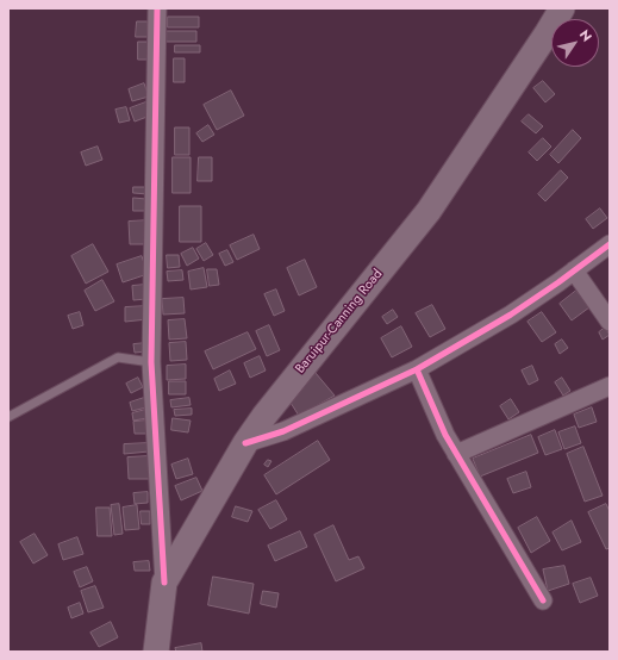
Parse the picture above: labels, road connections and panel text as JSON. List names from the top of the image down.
{
  "streets": {
    "main road": ["Baruipur-Canning Road"]
  },
  "north": "top right"
}
